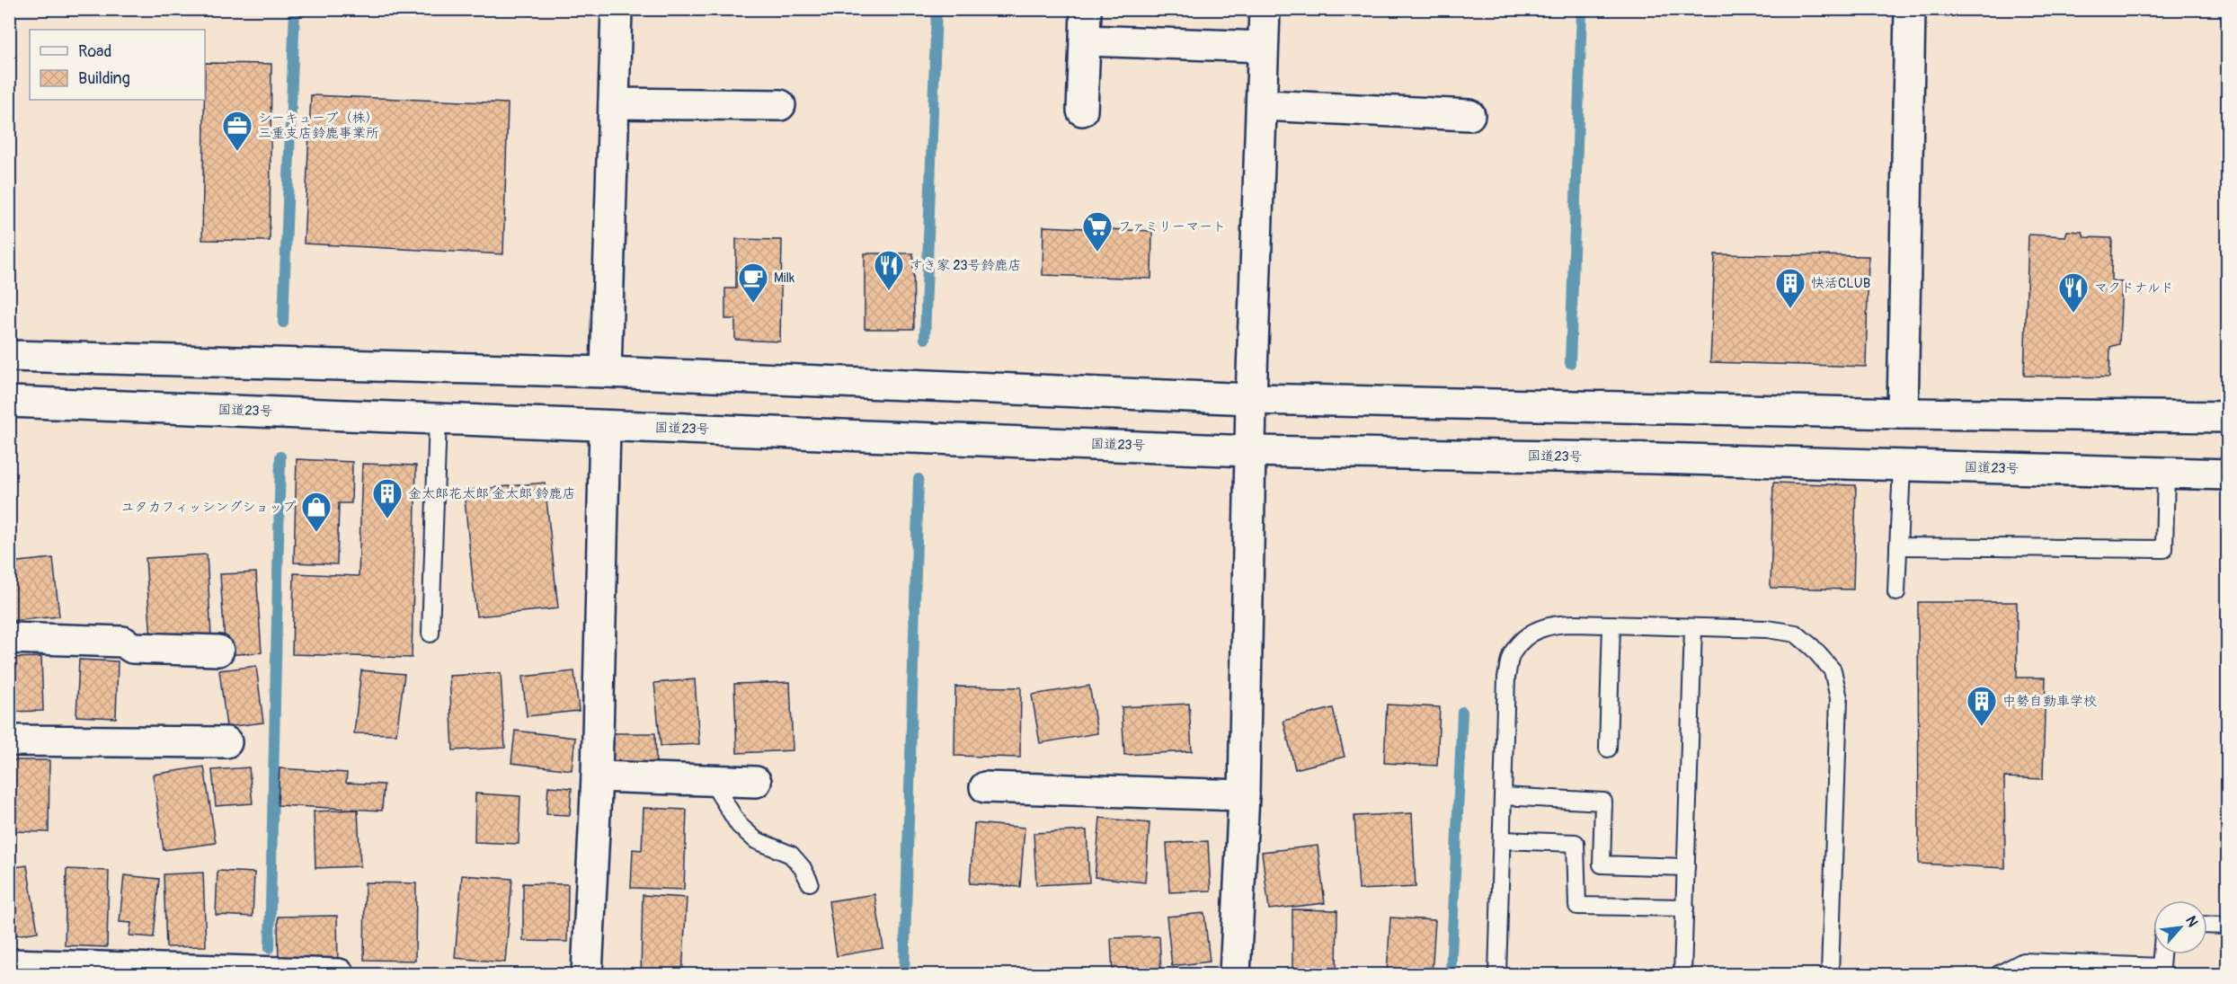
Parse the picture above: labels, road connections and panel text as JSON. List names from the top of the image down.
{
  "streets": {
    "main road": ["国道23号"]
  },
  "places": {
    "office": ["シーキューブ（株） 三重支店鈴鹿事業所"],
    "supermarket": ["ファミリーマート"],
    "restaurant": ["すき家 23号鈴鹿店", "マクドナルド"],
    "cafe": ["Milk"],
    "building": ["快活CLUB", "金太郎花太郎 金太郎 鈴鹿店", "中勢自動車学校"],
    "shop": ["ユタカフィッシングショップ"]
  },
  "legend": ["Road", "Building"],
  "north": "top right"
}
